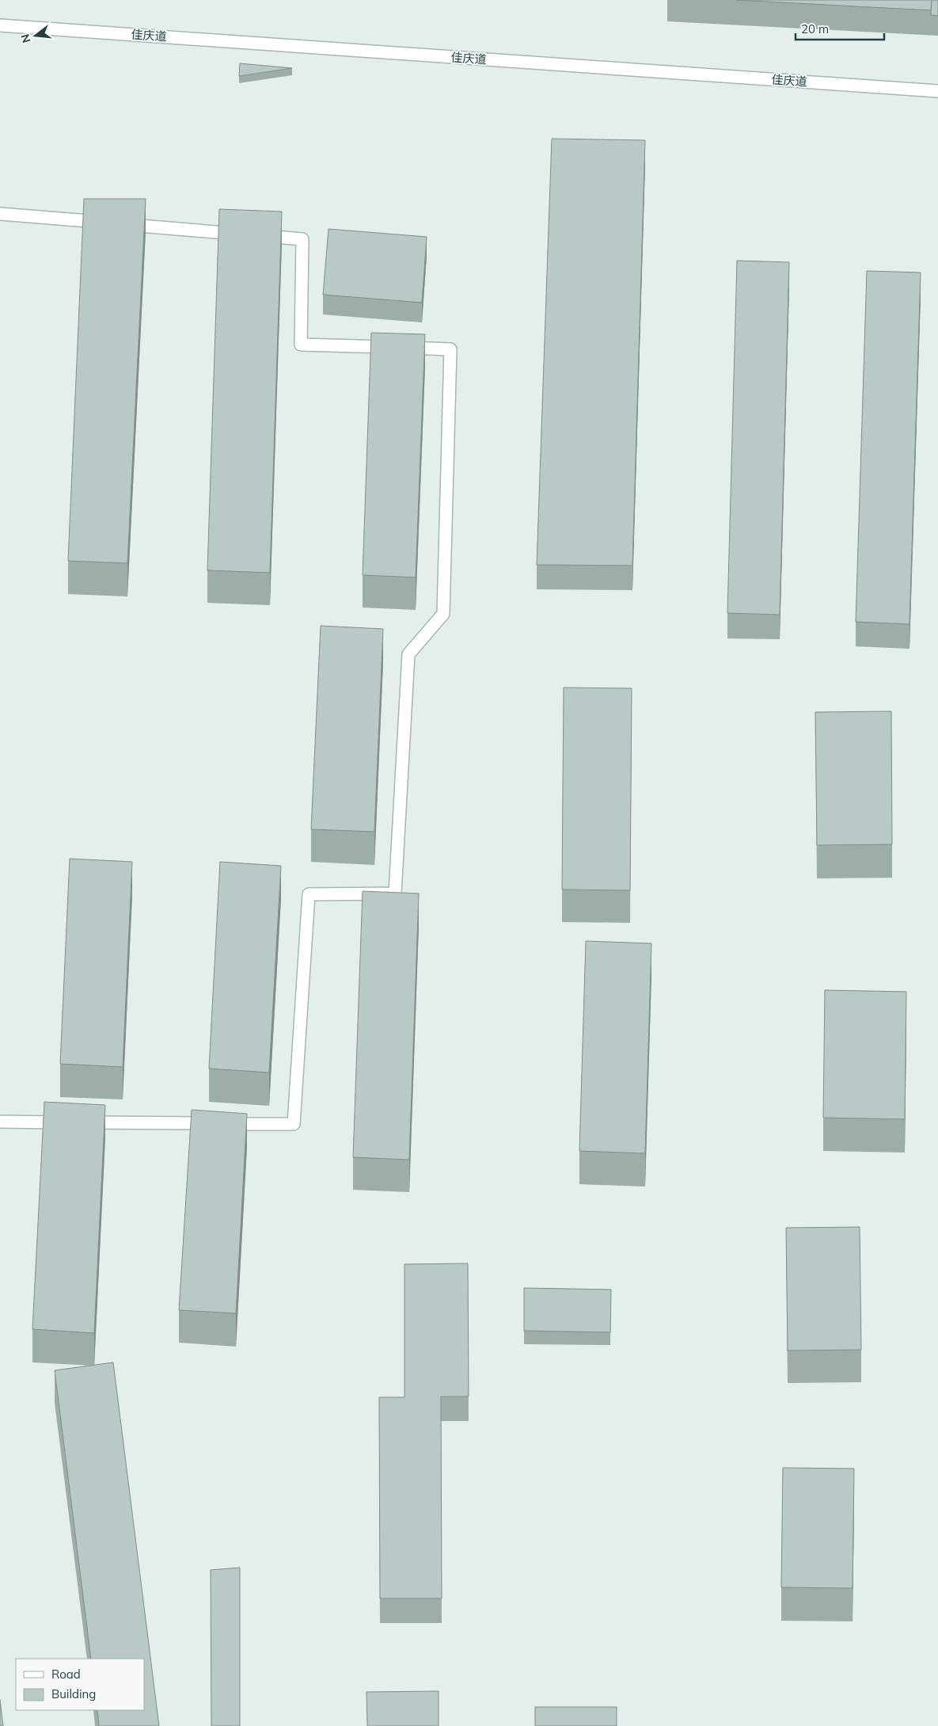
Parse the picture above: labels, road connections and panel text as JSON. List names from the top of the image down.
{
  "streets": {
    "street": ["佳庆道"]
  },
  "legend": ["Road", "Building"],
  "scale_bar": "20 m",
  "north": "left"
}
